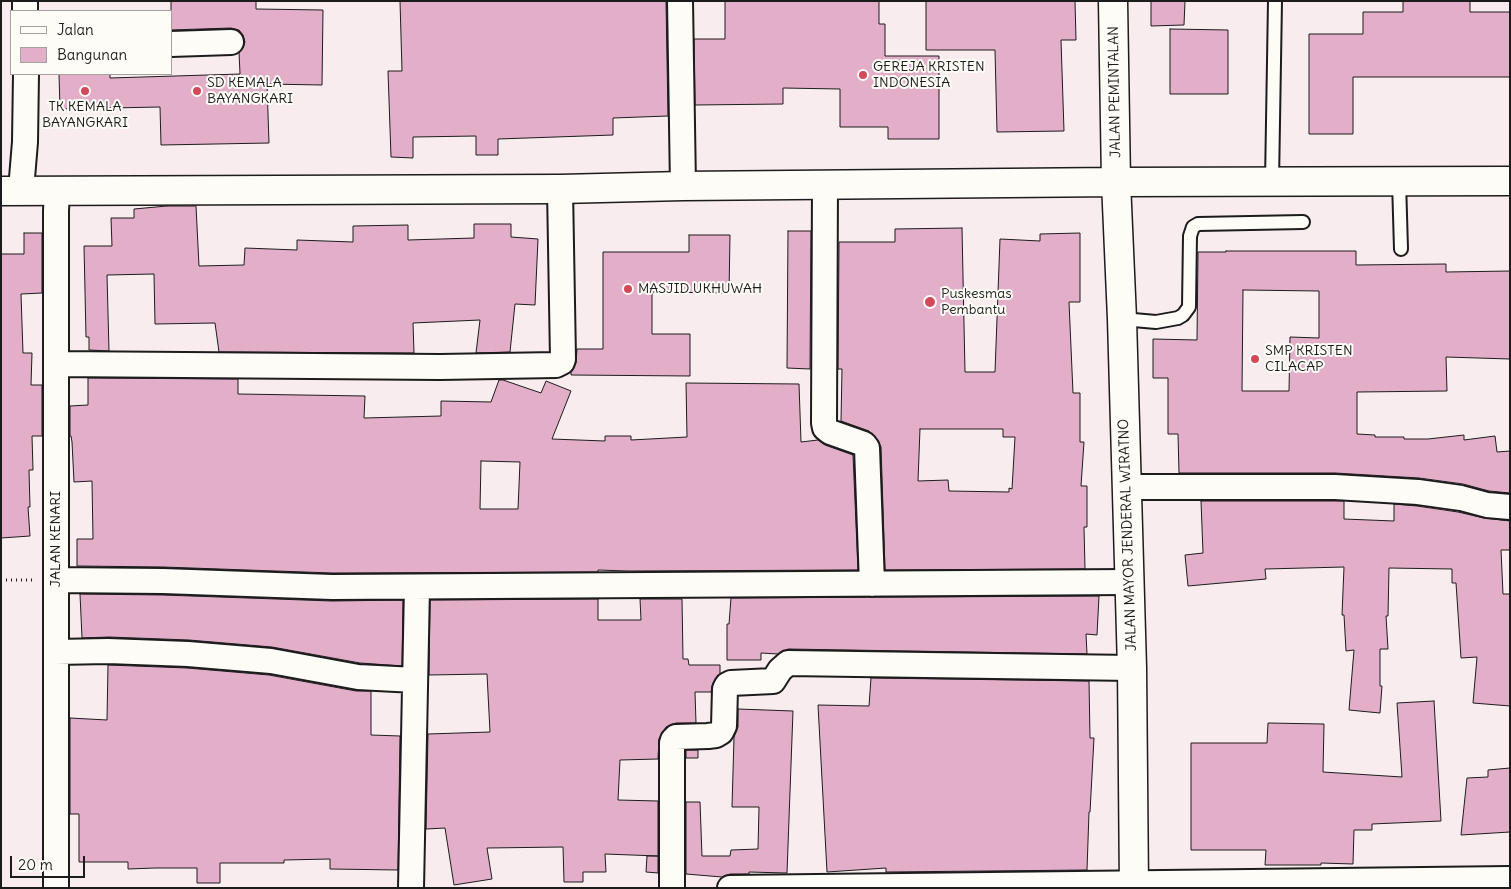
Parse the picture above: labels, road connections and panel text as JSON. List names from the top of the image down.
{
  "streets": {
    "street": ["JALAN PEMINTALAN", "JALAN MAYOR JENDERAL WIRATNO", "JALAN KENARI"]
  },
  "crossings": [
    ["JALAN PEMINTALAN", "JALAN MAYOR JENDERAL WIRATNO"]
  ],
  "places": [
    "GEREJA KRISTEN INDONESIA",
    "TK KEMALA BAYANGKARI",
    "SD KEMALA BAYANGKARI",
    "MASJID UKHUWAH",
    "Puskesmas Pembantu",
    "SMP KRISTEN CILACAP"
  ],
  "legend": ["Jalan", "Bangunan"],
  "scale_bar": "20 m"
}
